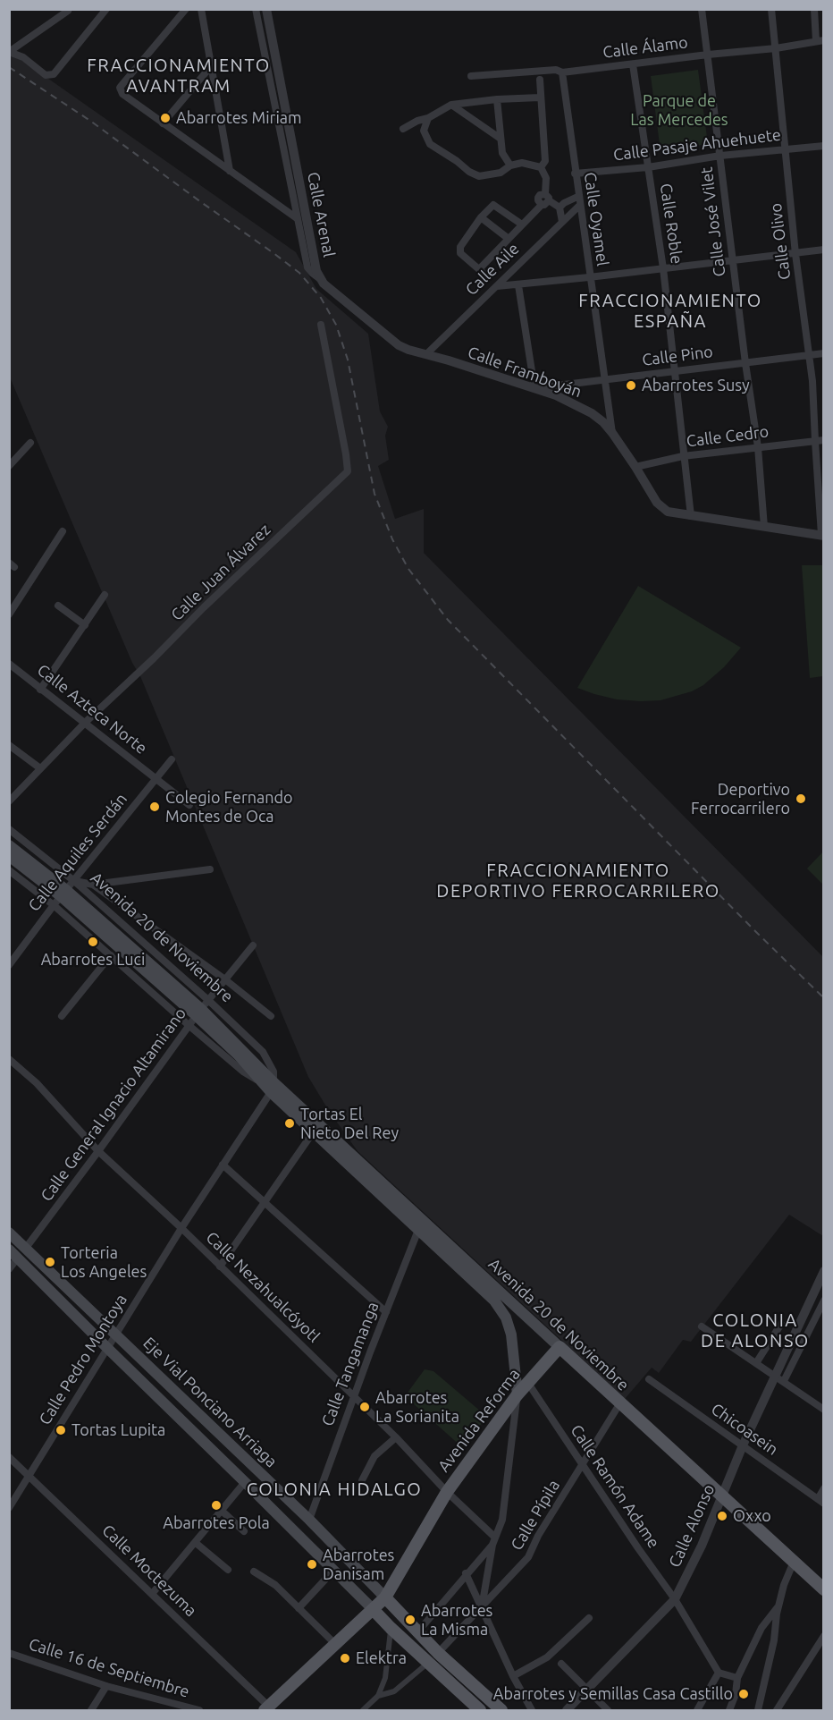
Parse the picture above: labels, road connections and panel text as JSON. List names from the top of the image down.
{
  "streets": {
    "main road": ["Avenida 20 de Noviembre", "Eje Vial Ponciano Arriaga", "Avenida Reforma"],
    "street": [
      "Calle Álamo",
      "Calle Pasaje Ahuehuete",
      "Calle Arenal",
      "Calle Oyamel",
      "Calle José Vilet",
      "Calle Roble",
      "Calle Olivo",
      "Calle Aile",
      "Calle Pino",
      "Calle Framboyán",
      "Calle Cedro",
      "Calle Juan Álvarez",
      "Calle Azteca Norte",
      "Calle Aquiles Serdán",
      "Calle General Ignacio Altamirano",
      "Calle Nezahualcóyotl",
      "Calle Pedro Montoya",
      "Calle Tangamanga",
      "Chicoasein",
      "Calle Ramón Adame",
      "Calle Pípila",
      "Calle Alonso",
      "Calle Moctezuma",
      "Calle 16 de Septiembre"
    ]
  },
  "crossings": [
    ["Calle Álamo", "Calle Oyamel"],
    ["Calle Álamo", "Calle José Vilet"],
    ["Calle Álamo", "Calle Roble"],
    ["Calle Álamo", "Calle Olivo"],
    ["Calle Pasaje Ahuehuete", "Calle Oyamel"],
    ["Calle Pasaje Ahuehuete", "Calle José Vilet"],
    ["Calle Pasaje Ahuehuete", "Calle Roble"],
    ["Calle Pasaje Ahuehuete", "Calle Olivo"],
    ["Calle Arenal", "Calle Framboyán"],
    ["Calle Oyamel", "Calle Aile"],
    ["Calle Oyamel", "Calle Pino"],
    ["Calle Oyamel", "Calle Framboyán"],
    ["Calle José Vilet", "Calle Pino"],
    ["Calle José Vilet", "Calle Framboyán"],
    ["Calle José Vilet", "Calle Cedro"],
    ["Calle Roble", "Calle Pino"],
    ["Calle Roble", "Calle Framboyán"],
    ["Calle Roble", "Calle Cedro"],
    ["Calle Olivo", "Calle Pino"],
    ["Calle Olivo", "Calle Framboyán"],
    ["Calle Olivo", "Calle Cedro"],
    ["Calle Aile", "Calle Framboyán"],
    ["Calle Pino", "Calle Framboyán"],
    ["Calle Framboyán", "Calle Cedro"],
    ["Calle Juan Álvarez", "Calle Azteca Norte"],
    ["Calle Azteca Norte", "Calle Aquiles Serdán"],
    ["Calle Aquiles Serdán", "Avenida 20 de Noviembre"],
    ["Avenida 20 de Noviembre", "Calle General Ignacio Altamirano"],
    ["Avenida 20 de Noviembre", "Calle Pedro Montoya"],
    ["Avenida 20 de Noviembre", "Calle Tangamanga"],
    ["Avenida 20 de Noviembre", "Avenida Reforma"],
    ["Avenida 20 de Noviembre", "Calle Pípila"],
    ["Avenida 20 de Noviembre", "Calle Alonso"],
    ["Calle General Ignacio Altamirano", "Calle Nezahualcóyotl"],
    ["Calle General Ignacio Altamirano", "Eje Vial Ponciano Arriaga"],
    ["Calle Nezahualcóyotl", "Calle Pedro Montoya"],
    ["Calle Nezahualcóyotl", "Calle Tangamanga"],
    ["Calle Nezahualcóyotl", "Avenida Reforma"],
    ["Calle Pedro Montoya", "Eje Vial Ponciano Arriaga"],
    ["Calle Pedro Montoya", "Calle Moctezuma"],
    ["Calle Tangamanga", "Eje Vial Ponciano Arriaga"],
    ["Eje Vial Ponciano Arriaga", "Avenida Reforma"],
    ["Eje Vial Ponciano Arriaga", "Calle Pípila"],
    ["Avenida Reforma", "Calle Ramón Adame"],
    ["Avenida Reforma", "Calle Moctezuma"],
    ["Chicoasein", "Calle Alonso"],
    ["Calle Ramón Adame", "Calle Pípila"],
    ["Calle Ramón Adame", "Calle Alonso"]
  ],
  "districts": [
    "FRACCIONAMIENTO AVANTRAM",
    "FRACCIONAMIENTO ESPAÑA",
    "FRACCIONAMIENTO DEPORTIVO FERROCARRILERO",
    "COLONIA DE ALONSO",
    "COLONIA HIDALGO"
  ],
  "parks": ["Parque de Las Mercedes"],
  "places": [
    "Abarrotes Miriam",
    "Abarrotes Susy",
    "Deportivo Ferrocarrilero",
    "Colegio Fernando Montes de Oca",
    "Abarrotes Luci",
    "Tortas El Nieto Del Rey",
    "Torteria Los Angeles",
    "Abarrotes La Sorianita",
    "Tortas Lupita",
    "Abarrotes Pola",
    "Oxxo",
    "Abarrotes Danisam",
    "Abarrotes La Misma",
    "Elektra",
    "Abarrotes y Semillas Casa Castillo"
  ]
}
